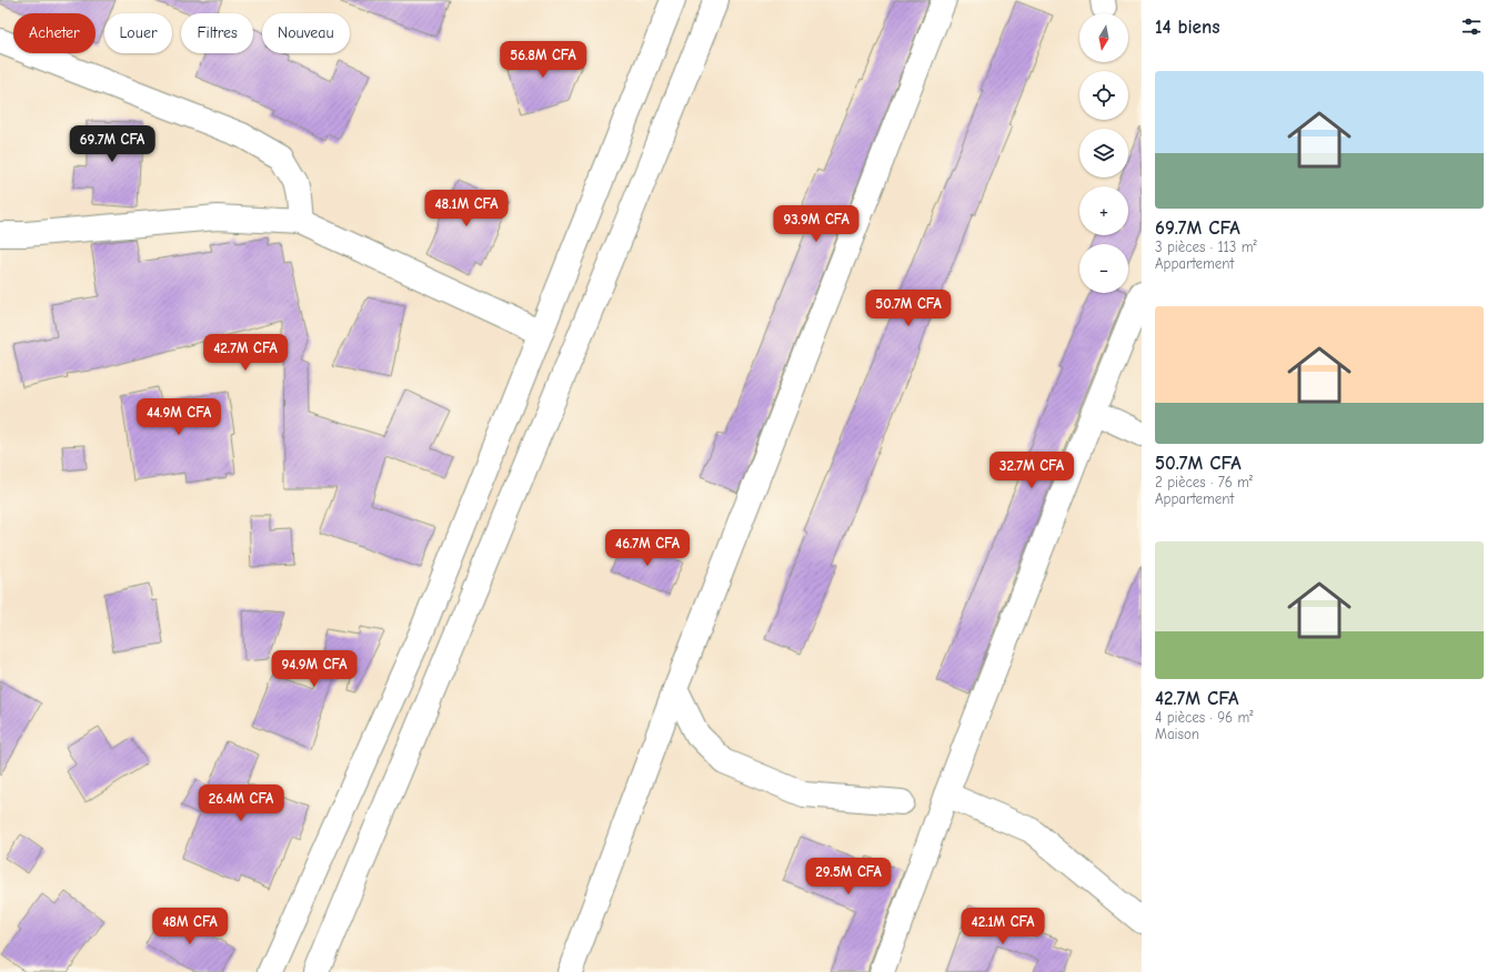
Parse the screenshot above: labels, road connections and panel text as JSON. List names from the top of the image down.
{
  "north": "bottom",
  "page": {
    "heading": "14 biens",
    "map_buttons": ["+", "−"],
    "chip": [
      "Acheter",
      "Louer",
      "Filtres",
      "Nouveau"
    ],
    "price": [
      "56.8M CFA",
      "69.7M CFA",
      "48.1M CFA",
      "93.9M CFA",
      "50.7M CFA",
      "42.7M CFA",
      "44.9M CFA",
      "32.7M CFA",
      "46.7M CFA",
      "94.9M CFA",
      "26.4M CFA",
      "29.5M CFA",
      "48M CFA",
      "42.1M CFA"
    ],
    "list": [
      {
        "name": "69.7M CFA",
        "note": "3 pièces · 113 m² · Appartement"
      },
      {
        "name": "50.7M CFA",
        "note": "2 pièces · 76 m² · Appartement"
      },
      {
        "name": "42.7M CFA",
        "note": "4 pièces · 96 m² · Maison"
      }
    ]
  }
}
